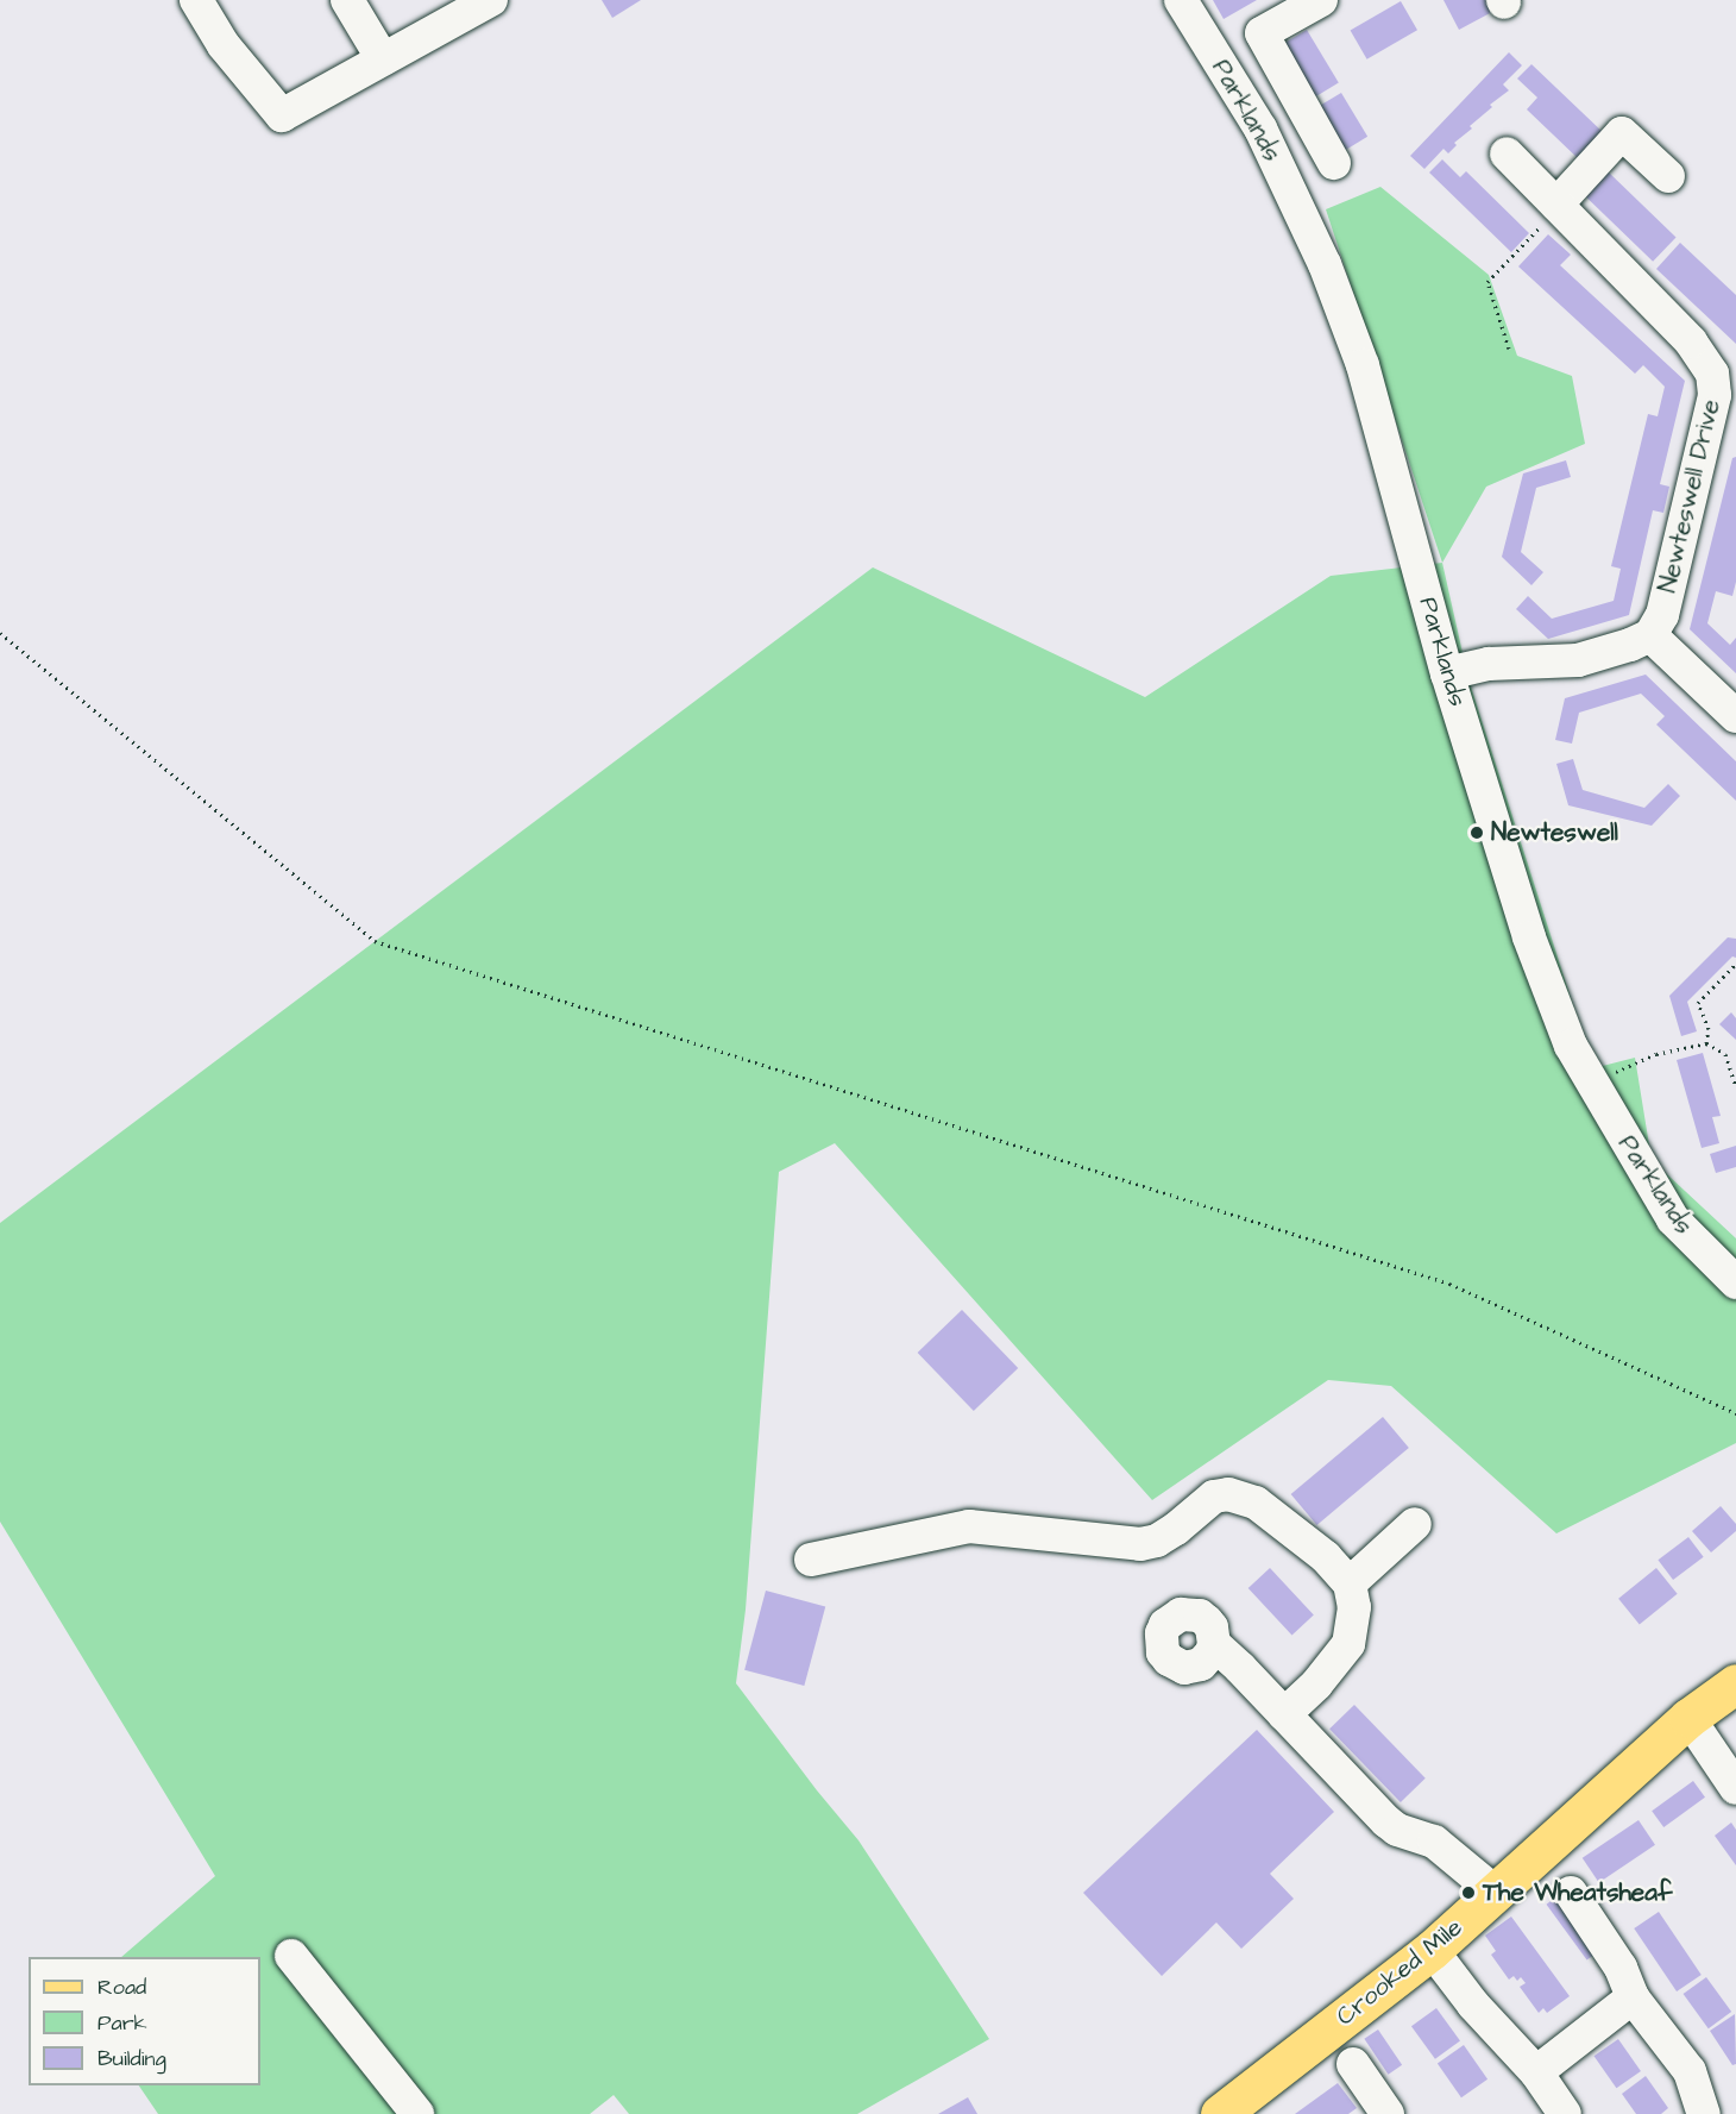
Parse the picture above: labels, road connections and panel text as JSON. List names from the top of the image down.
{
  "streets": {
    "main road": ["Crooked Mile"],
    "street": ["Parklands", "Newteswell Drive"]
  },
  "places": ["Newteswell", "The Wheatsheaf"],
  "legend": ["Road", "Park", "Building"]
}
